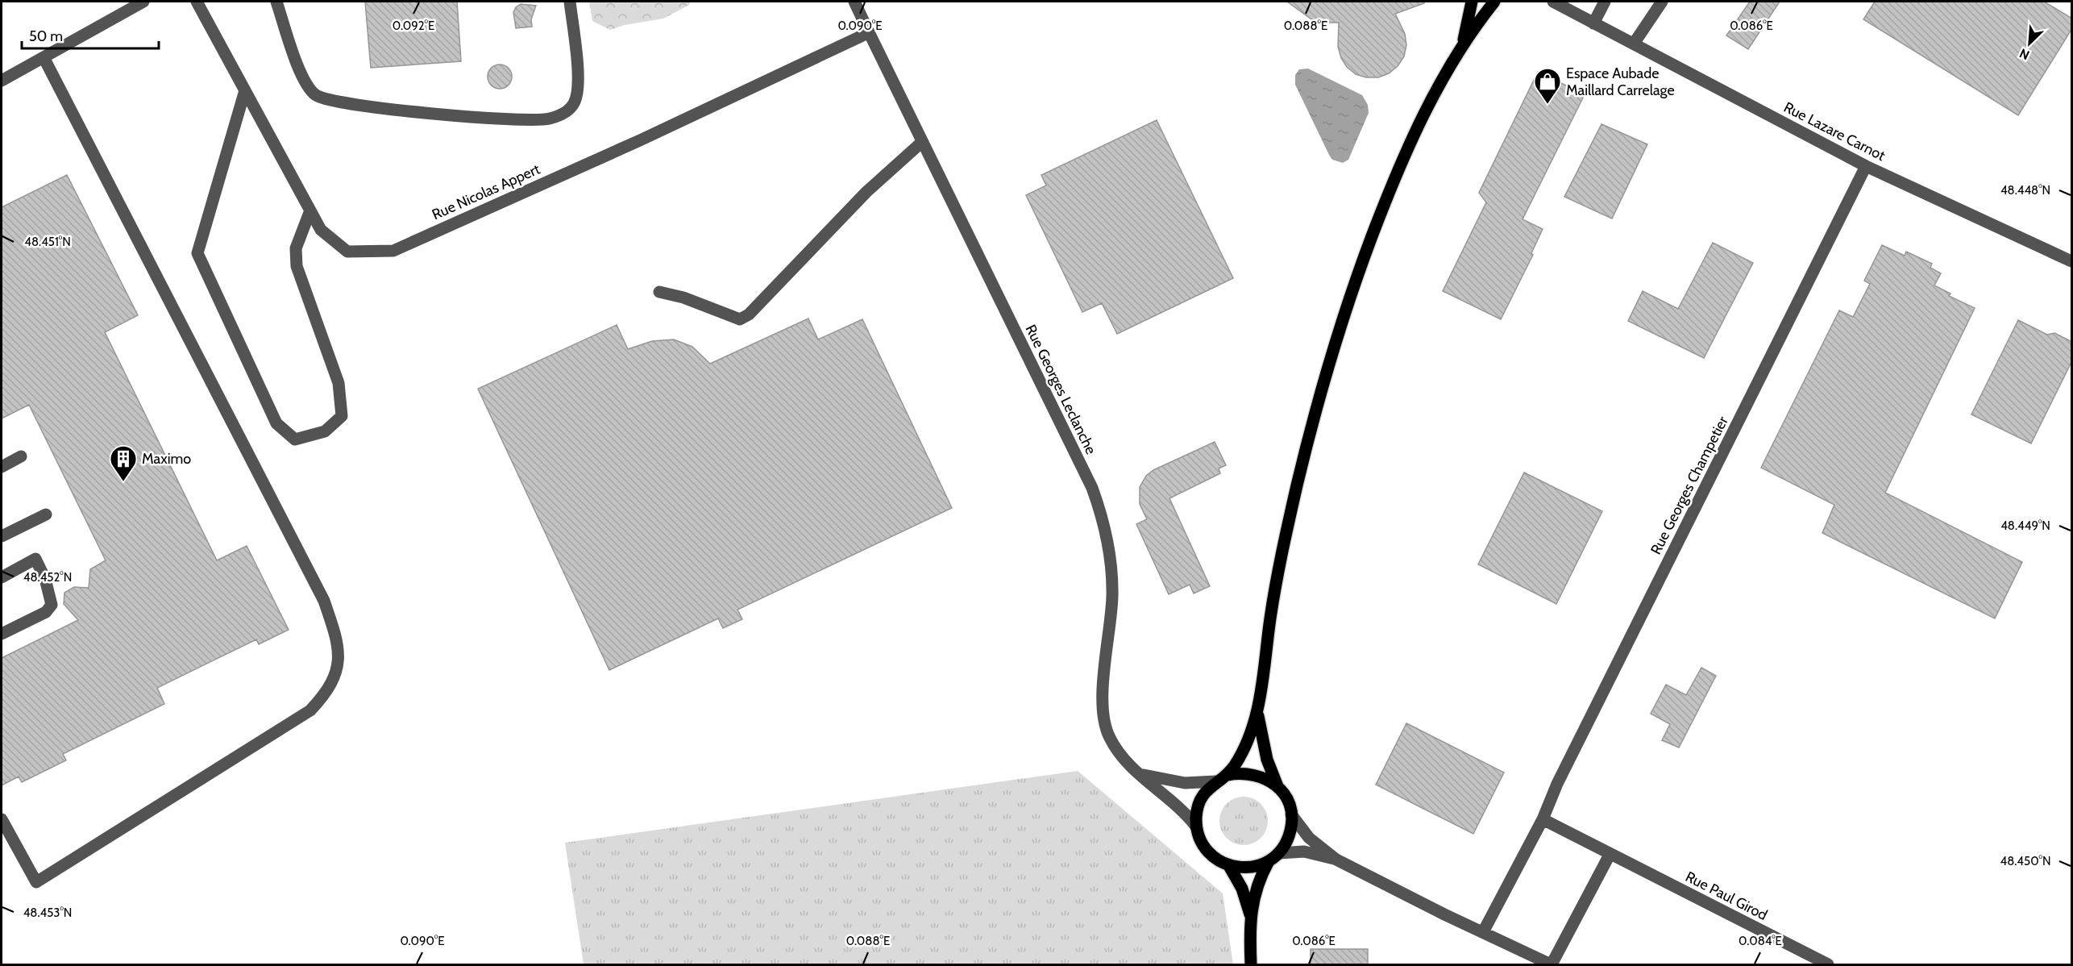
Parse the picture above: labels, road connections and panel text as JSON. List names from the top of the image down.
{
  "streets": {
    "street": [
      "Rue Lazare Carnot",
      "Rue Nicolas Appert",
      "Rue Georges Leclanche",
      "Rue Georges Champetier",
      "Rue Paul Girod"
    ]
  },
  "crossings": [
    ["Rue Lazare Carnot", "Rue Georges Champetier"],
    ["Rue Nicolas Appert", "Rue Georges Leclanche"]
  ],
  "places": {
    "shop": ["Espace Aubade Maillard Carrelage"],
    "building": ["Maximo"]
  },
  "scale_bar": "50 m",
  "north": "bottom left",
  "coordinates": [
    "0.092°E",
    "0.090°E",
    "0.088°E",
    "0.086°E",
    "48.448°N",
    "48.451°N",
    "48.449°N",
    "48.452°N",
    "48.450°N",
    "48.453°N",
    "0.084°E"
  ]
}
